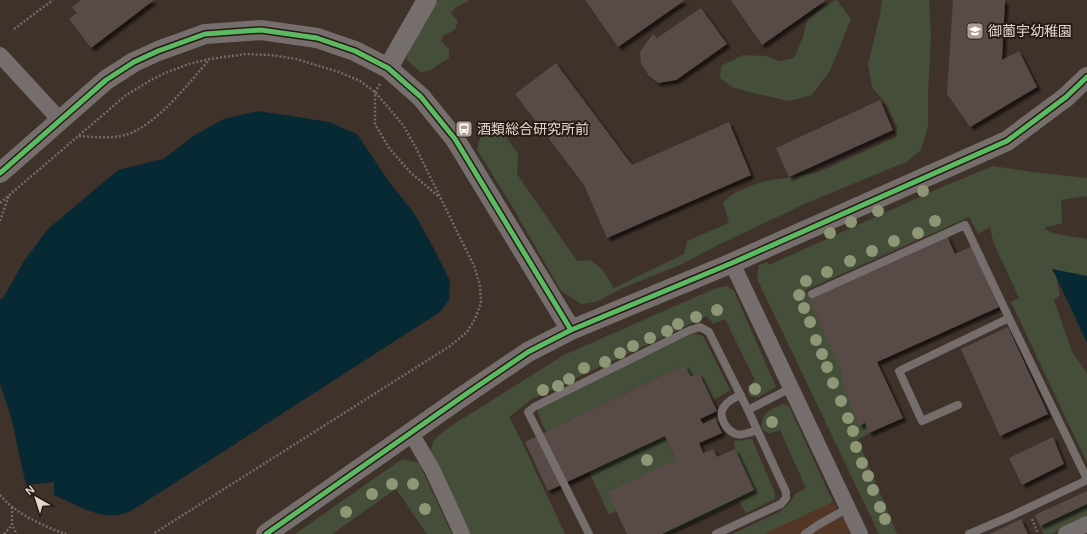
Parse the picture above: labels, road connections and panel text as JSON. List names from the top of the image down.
{
  "places": {
    "school or university": ["御薗宇幼稚園"],
    "bus stop": ["酒類総合研究所前"]
  },
  "north": "top left"
}
